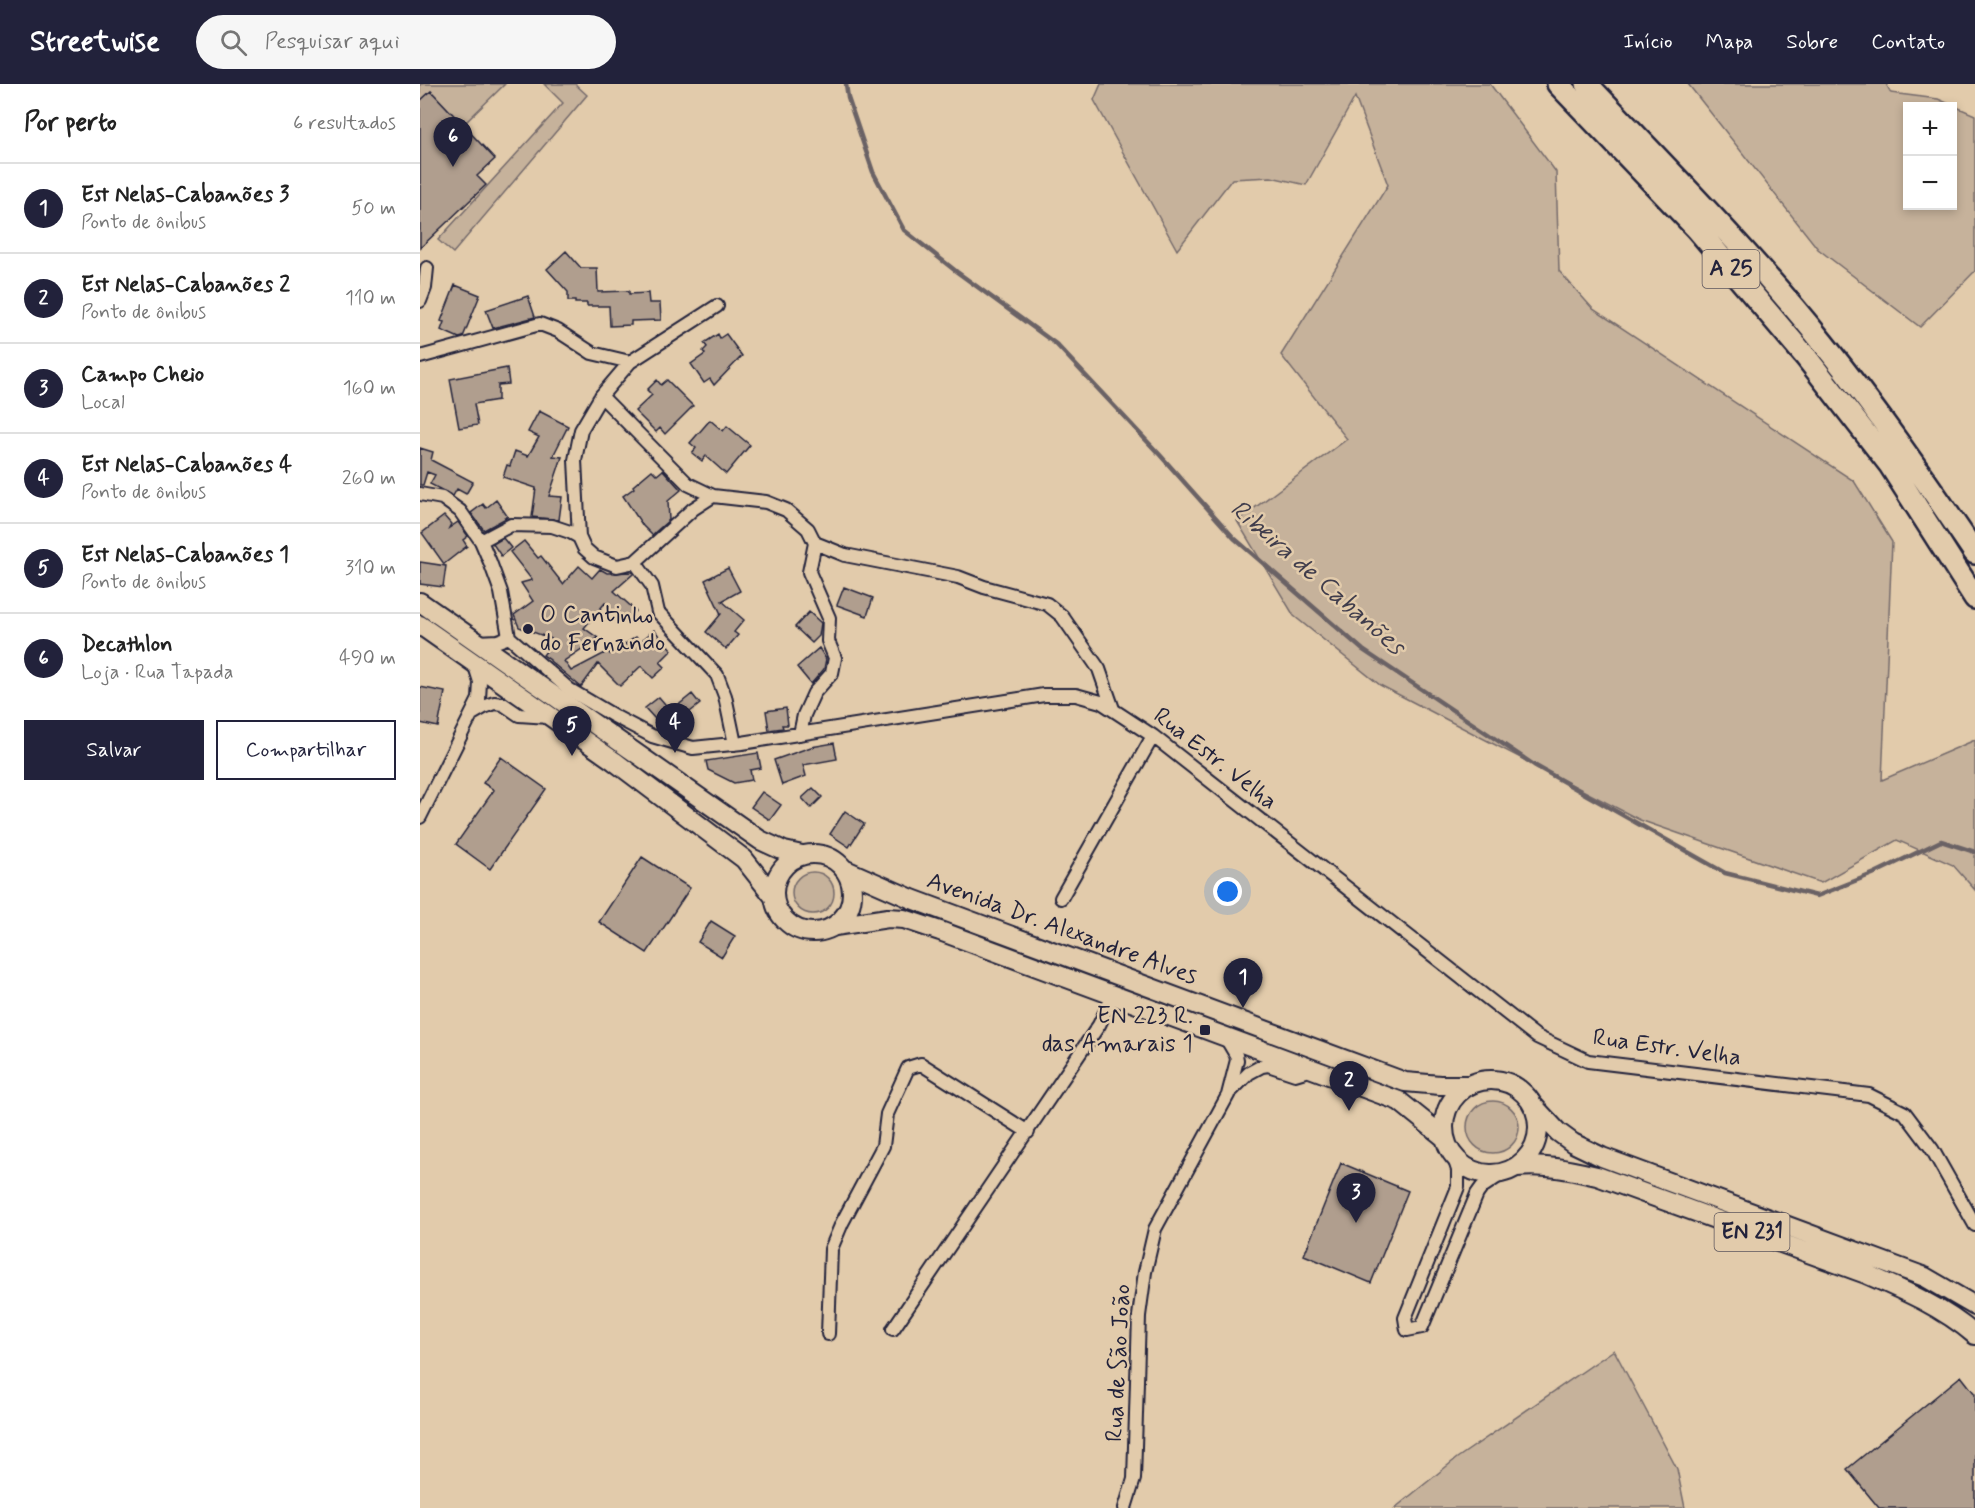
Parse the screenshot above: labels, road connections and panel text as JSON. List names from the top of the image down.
{
  "streets": {
    "highway": ["A 25"],
    "main road": ["Avenida Dr. Alexandre Alves", "EN 231"],
    "street": ["Rua Estr. Velha", "Rua de São João"]
  },
  "crossings": [
    ["Avenida Dr. Alexandre Alves", "EN 231"]
  ],
  "water": ["Ribeira de Cabanões"],
  "places": {
    "other": ["O Cantinho do Fernando"],
    "transit": ["EN 223 R. das Amarais 1"]
  },
  "page": {
    "header": "Streetwise",
    "search": "Pesquisar aqui",
    "nav": [
      "Início",
      "Mapa",
      "Sobre",
      "Contato"
    ],
    "heading": ["Por perto", "6 resultados"],
    "map_buttons": ["+", "−"],
    "pins": [
      "6",
      "4",
      "5",
      "1",
      "2",
      "3"
    ],
    "list": [
      {
        "mark": "1",
        "name": "Est Nelas-Cabanões 3",
        "note": "Ponto de ônibus",
        "value": "50 m"
      },
      {
        "mark": "2",
        "name": "Est Nelas-Cabanões 2",
        "note": "Ponto de ônibus",
        "value": "110 m"
      },
      {
        "mark": "3",
        "name": "Campo Cheio",
        "note": "Local",
        "value": "160 m"
      },
      {
        "mark": "4",
        "name": "Est Nelas-Cabanões 4",
        "note": "Ponto de ônibus",
        "value": "260 m"
      },
      {
        "mark": "5",
        "name": "Est Nelas-Cabanões 1",
        "note": "Ponto de ônibus",
        "value": "310 m"
      },
      {
        "mark": "6",
        "name": "Decathlon",
        "note": "Loja · Rua Tapada",
        "value": "490 m"
      }
    ],
    "buttons": ["Salvar", "Compartilhar"]
  }
}
